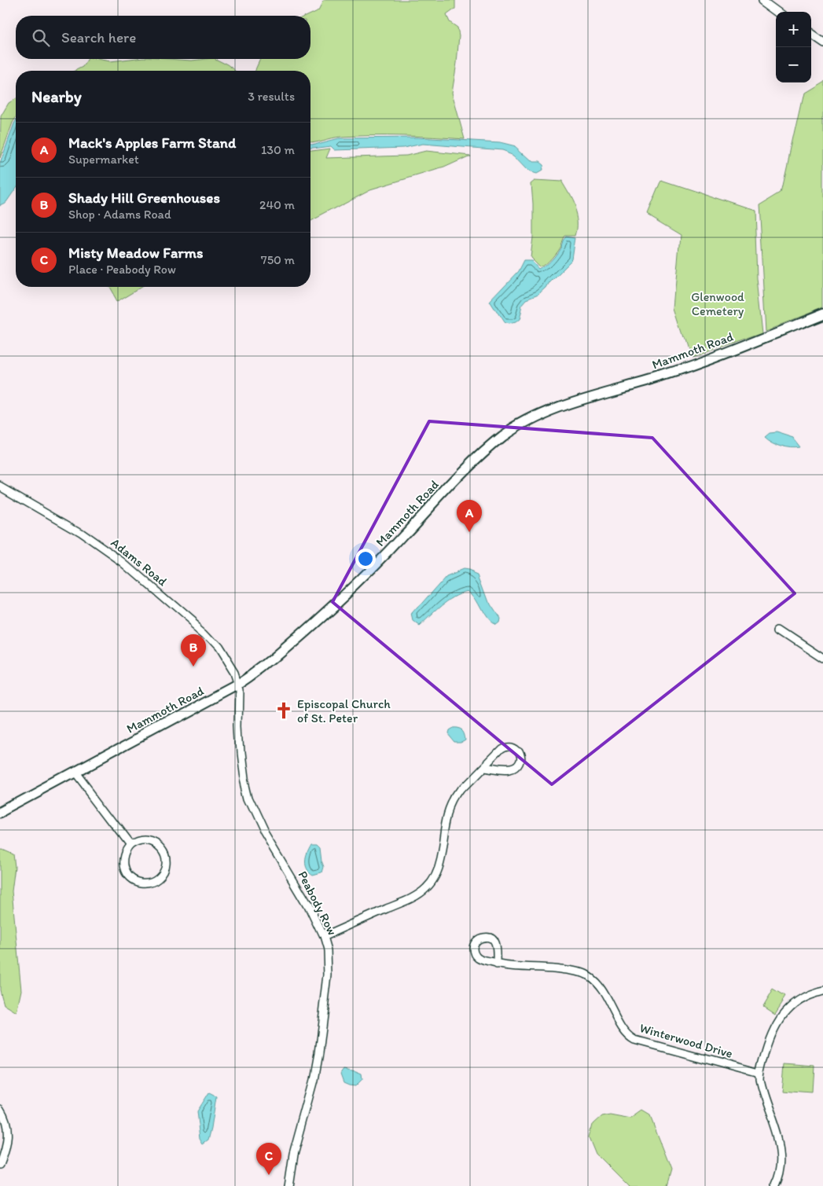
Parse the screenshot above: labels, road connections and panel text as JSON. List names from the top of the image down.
{
  "streets": {
    "main road": ["Mammoth Road"],
    "street": ["Adams Road", "Peabody Row", "Winterwood Drive"]
  },
  "crossings": [
    ["Mammoth Road", "Adams Road"],
    ["Mammoth Road", "Peabody Row"],
    ["Adams Road", "Peabody Row"]
  ],
  "parks": ["Glenwood Cemetery"],
  "places": {
    "church": ["Episcopal Church of St. Peter"]
  },
  "page": {
    "map_buttons": ["+", "−"],
    "search": "Search here",
    "heading": ["Nearby", "3 results"],
    "list": [
      {
        "mark": "A",
        "name": "Mack's Apples Farm Stand",
        "note": "Supermarket",
        "value": "130 m"
      },
      {
        "mark": "B",
        "name": "Shady Hill Greenhouses",
        "note": "Shop · Adams Road",
        "value": "240 m"
      },
      {
        "mark": "C",
        "name": "Misty Meadow Farms",
        "note": "Place · Peabody Row",
        "value": "750 m"
      }
    ],
    "pins": ["A", "B", "C"]
  }
}
